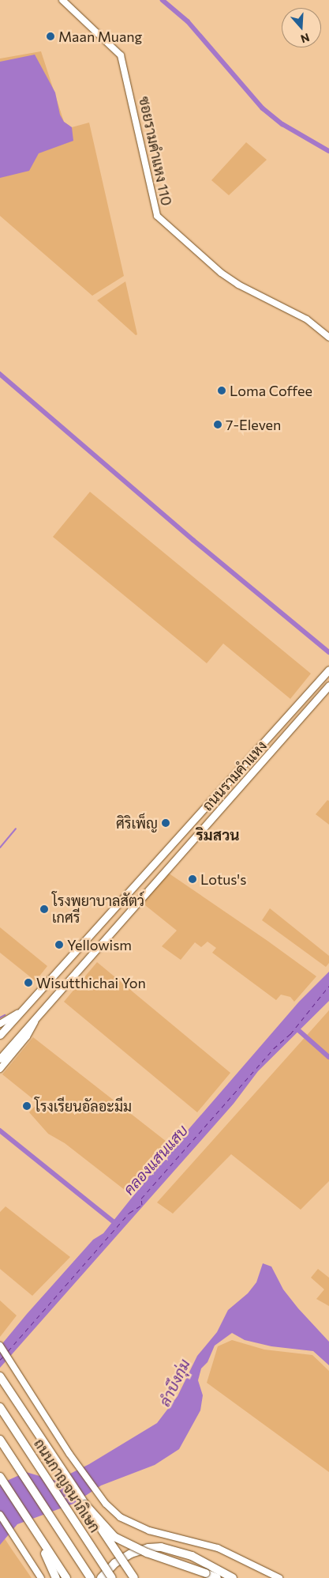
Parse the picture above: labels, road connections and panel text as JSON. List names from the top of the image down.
{
  "streets": {
    "highway": ["ถนนกาญจนาภิเษก"],
    "main road": ["ซอยรามคำแหง 110", "ถนนรามคำแหง"]
  },
  "districts": ["ริมสวน"],
  "water": ["คลองแสนแสบ", "ลำบึงกุ่ม"],
  "places": [
    "Maan Muang",
    "Loma Coffee",
    "7-Eleven",
    "ศิริเพ็ญ",
    "Lotus's",
    "โรงพยาบาลสัตว์ เกศรี",
    "Yellowism",
    "Wisutthichai Yon",
    "โรงเรียนอัลอะมีม"
  ],
  "north": "bottom"
}
